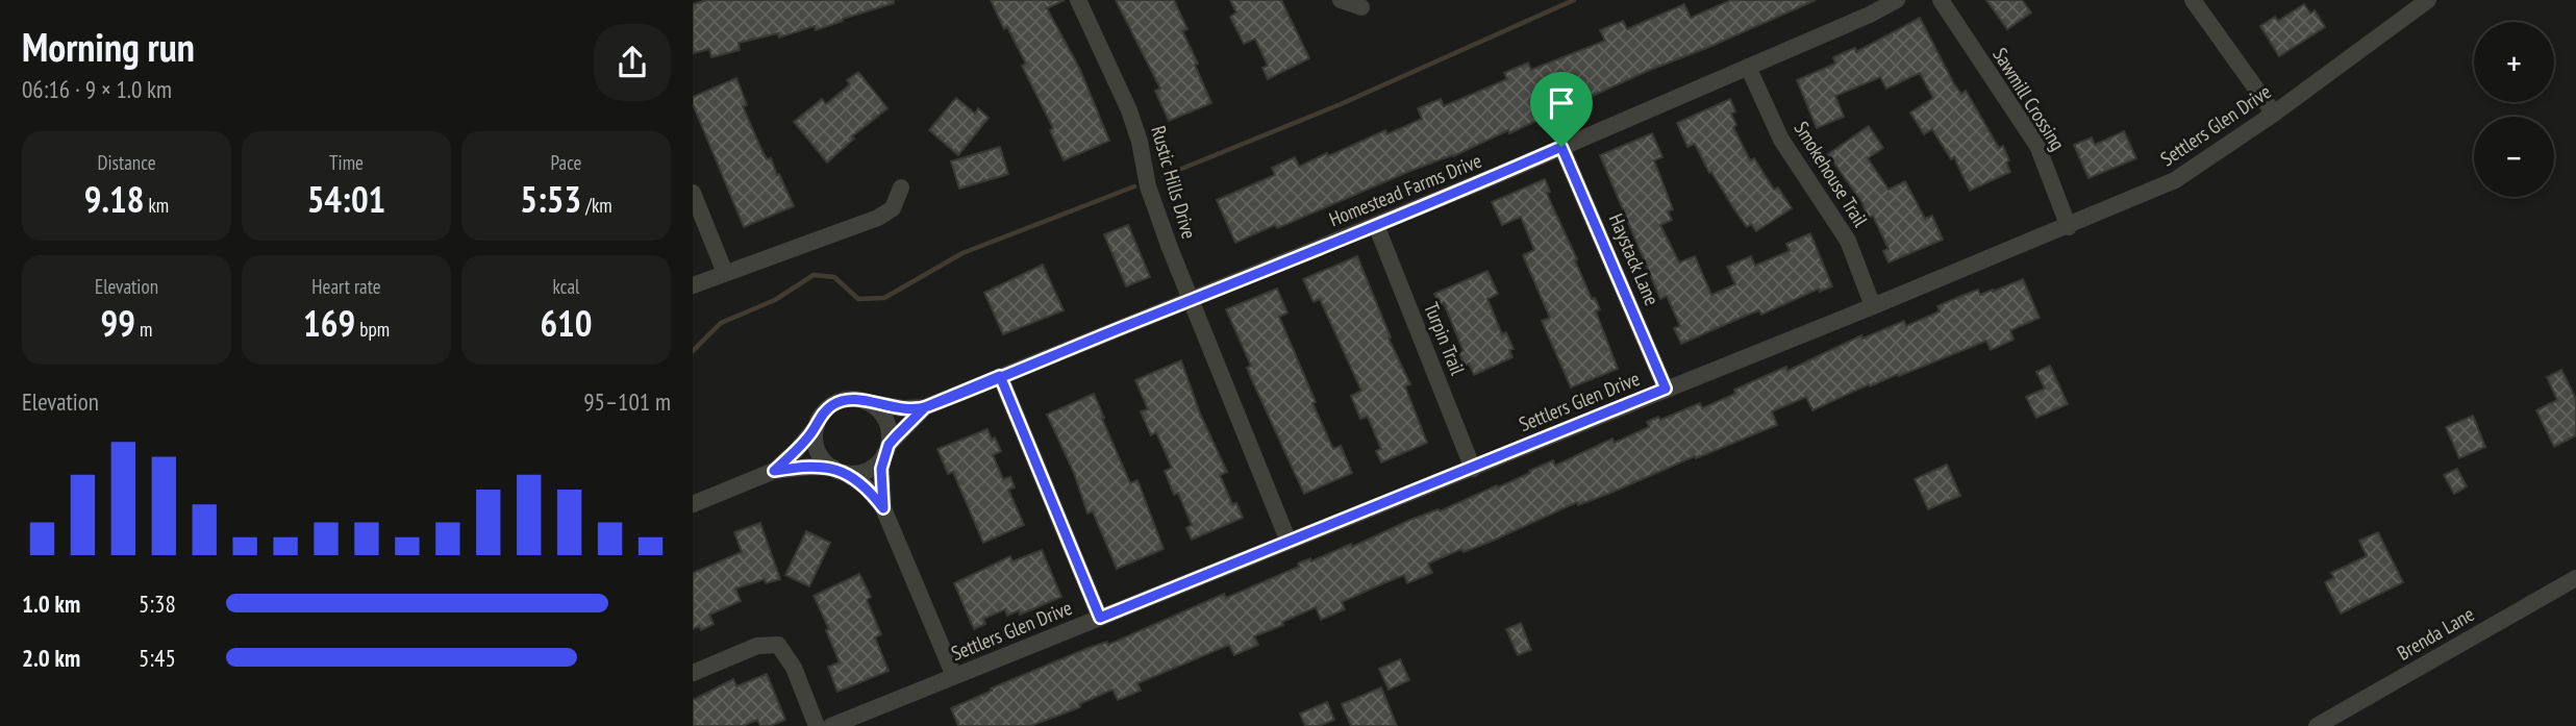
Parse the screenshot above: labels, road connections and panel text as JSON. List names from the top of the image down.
{
  "streets": {
    "street": [
      "Sawmill Crossing",
      "Settlers Glen Drive",
      "Smokehouse Trail",
      "Rustic Hills Drive",
      "Homestead Farms Drive",
      "Haystack Lane",
      "Turpin Trail",
      "Brenda Lane"
    ]
  },
  "crossings": [
    ["Sawmill Crossing", "Settlers Glen Drive"],
    ["Settlers Glen Drive", "Smokehouse Trail"],
    ["Settlers Glen Drive", "Rustic Hills Drive"],
    ["Settlers Glen Drive", "Haystack Lane"],
    ["Settlers Glen Drive", "Turpin Trail"],
    ["Smokehouse Trail", "Homestead Farms Drive"],
    ["Rustic Hills Drive", "Homestead Farms Drive"],
    ["Homestead Farms Drive", "Haystack Lane"],
    ["Homestead Farms Drive", "Turpin Trail"]
  ],
  "page": {
    "heading": ["Morning run", "06:16 · 9 × 1.0 km"],
    "map_buttons": ["+", "−"],
    "stats": [
      ["Distance", "9.18 km"],
      ["Time", "54:01"],
      ["Pace", "5:53 /km"],
      ["Elevation", "99 m"],
      ["Heart rate", "169 bpm"],
      ["kcal", "610"]
    ],
    "chart": ["Elevation", "95–101 m"],
    "list": [
      {
        "name": "1.0 km",
        "note": "5:38"
      },
      {
        "name": "2.0 km",
        "note": "5:45"
      }
    ]
  }
}
